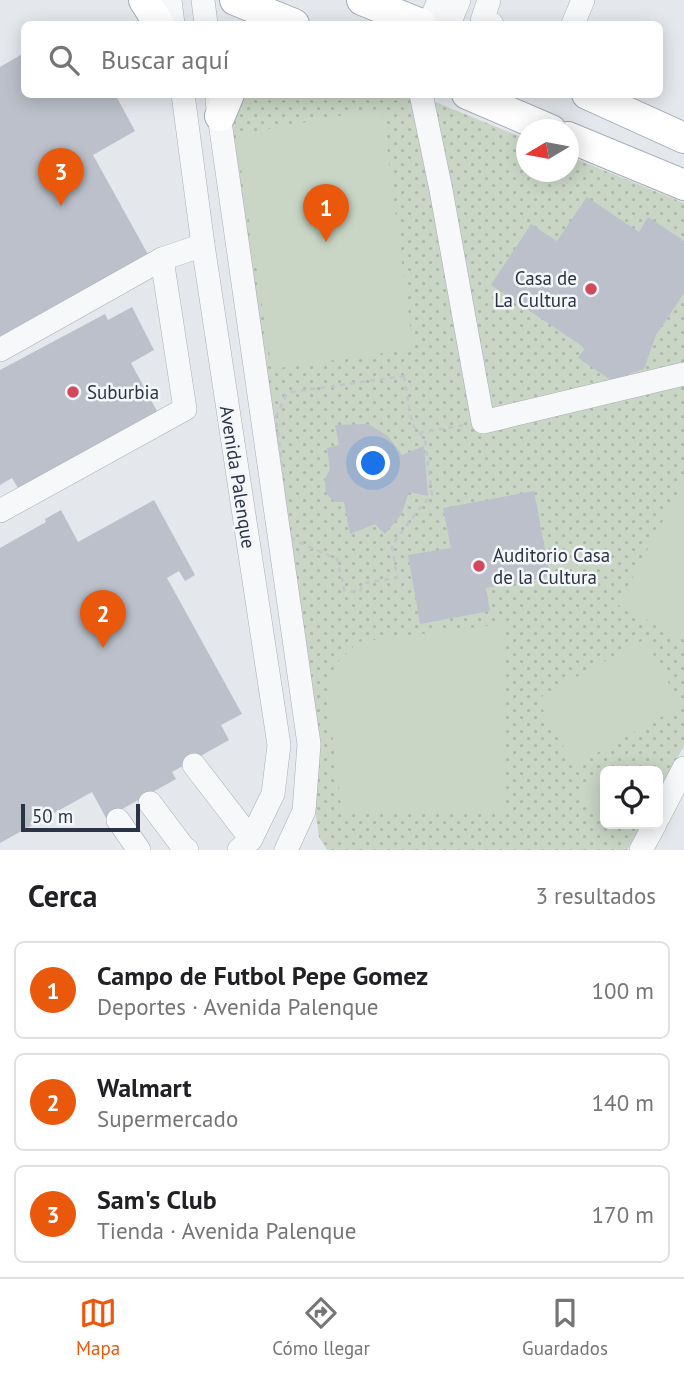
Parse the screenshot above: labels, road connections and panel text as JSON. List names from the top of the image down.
{
  "streets": {
    "street": ["Avenida Palenque"]
  },
  "places": ["Casa de La Cultura", "Suburbia", "Auditorio Casa de la Cultura"],
  "scale_bar": "50 m",
  "north": "left",
  "page": {
    "search": "Buscar aquí",
    "pins": ["3", "1", "2"],
    "scale": "50 m",
    "heading": ["Cerca", "3 resultados"],
    "list": [
      {
        "mark": "1",
        "name": "Campo de Futbol Pepe Gomez",
        "note": "Deportes · Avenida Palenque",
        "value": "100 m"
      },
      {
        "mark": "2",
        "name": "Walmart",
        "note": "Supermercado",
        "value": "140 m"
      },
      {
        "mark": "3",
        "name": "Sam's Club",
        "note": "Tienda · Avenida Palenque",
        "value": "170 m"
      }
    ],
    "nav": ["Mapa", "Cómo llegar", "Guardados"]
  }
}
